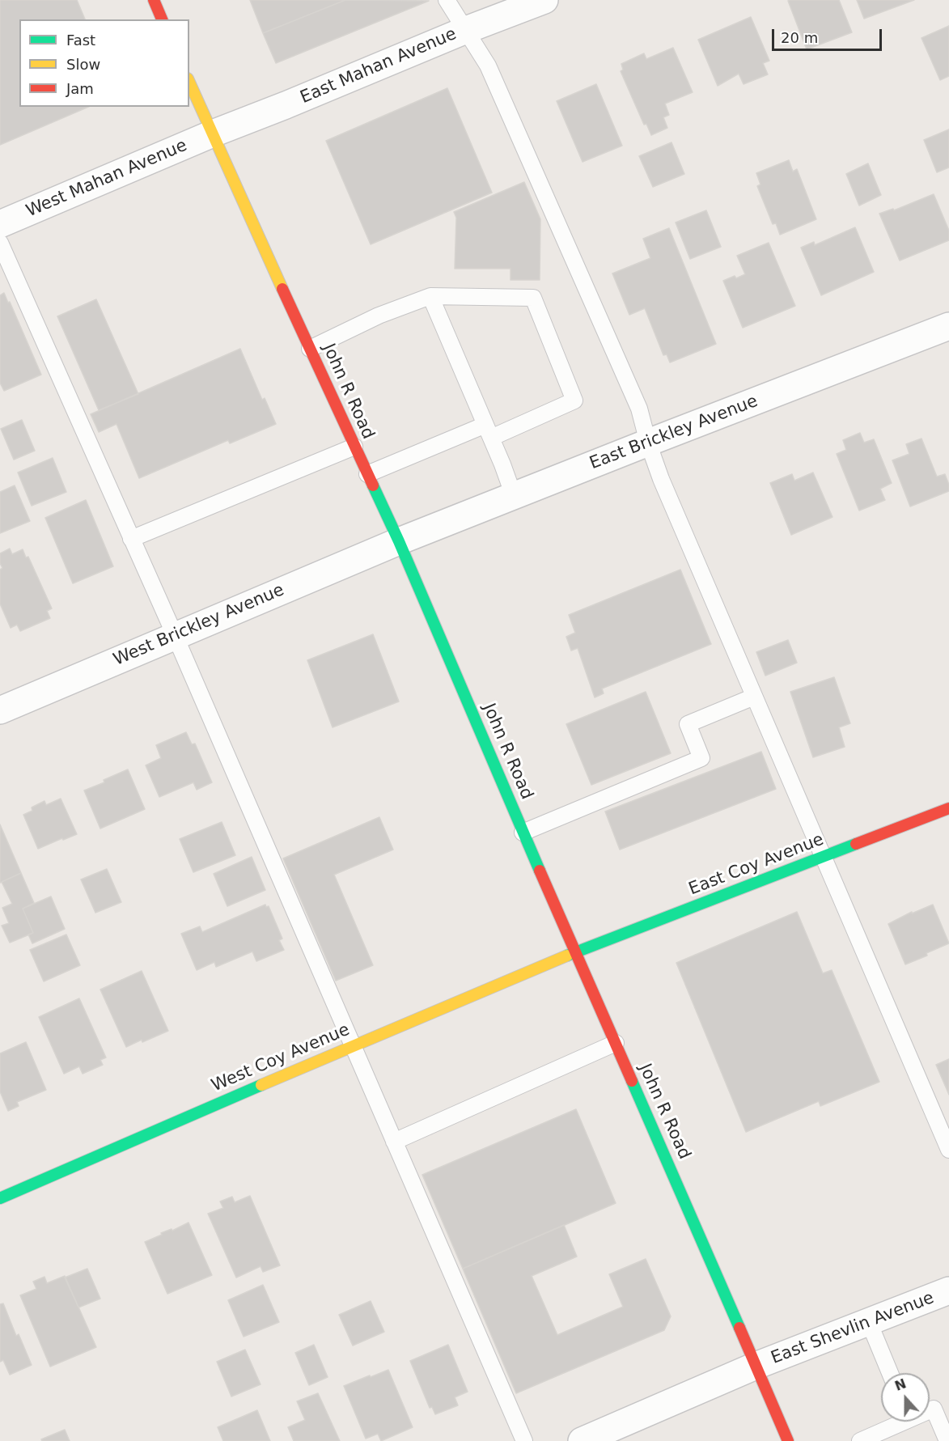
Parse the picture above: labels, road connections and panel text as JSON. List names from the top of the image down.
{
  "streets": {
    "main road": ["John R Road", "East Coy Avenue", "West Coy Avenue"],
    "street": [
      "East Mahan Avenue",
      "West Mahan Avenue",
      "East Brickley Avenue",
      "West Brickley Avenue",
      "East Shevlin Avenue"
    ]
  },
  "crossings": [
    ["East Mahan Avenue", "West Mahan Avenue"],
    ["East Mahan Avenue", "John R Road"],
    ["West Mahan Avenue", "John R Road"],
    ["John R Road", "East Brickley Avenue"],
    ["John R Road", "West Brickley Avenue"],
    ["John R Road", "East Coy Avenue"],
    ["John R Road", "West Coy Avenue"],
    ["John R Road", "East Shevlin Avenue"],
    ["East Brickley Avenue", "West Brickley Avenue"],
    ["East Coy Avenue", "West Coy Avenue"]
  ],
  "legend": ["Fast", "Slow", "Jam"],
  "scale_bar": "20 m",
  "north": "top"
}
